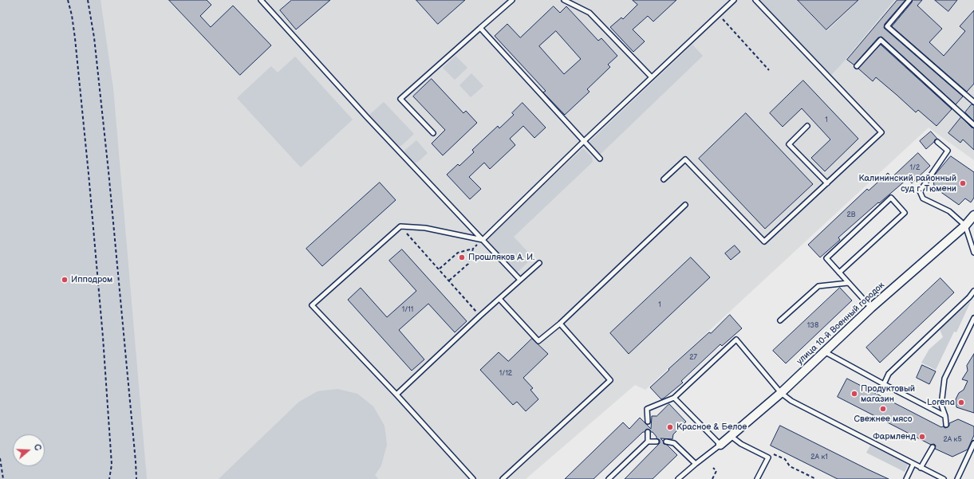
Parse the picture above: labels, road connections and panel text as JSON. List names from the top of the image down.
{
  "streets": {
    "street": ["улица 10-й Военный городок"]
  },
  "places": [
    "Калининский районный суд г. Тюмени",
    "Прошляков А. И.",
    "Ипподром",
    "Продуктовый магазин",
    "Lorena",
    "Свежнее мясо",
    "Красное & Белое",
    "Фармленд"
  ],
  "house_numbers": [
    "1",
    "1/2",
    "2В",
    "1",
    "1/11",
    "138",
    "27",
    "1/12",
    "2А к5",
    "2А к1"
  ],
  "north": "right"
}
